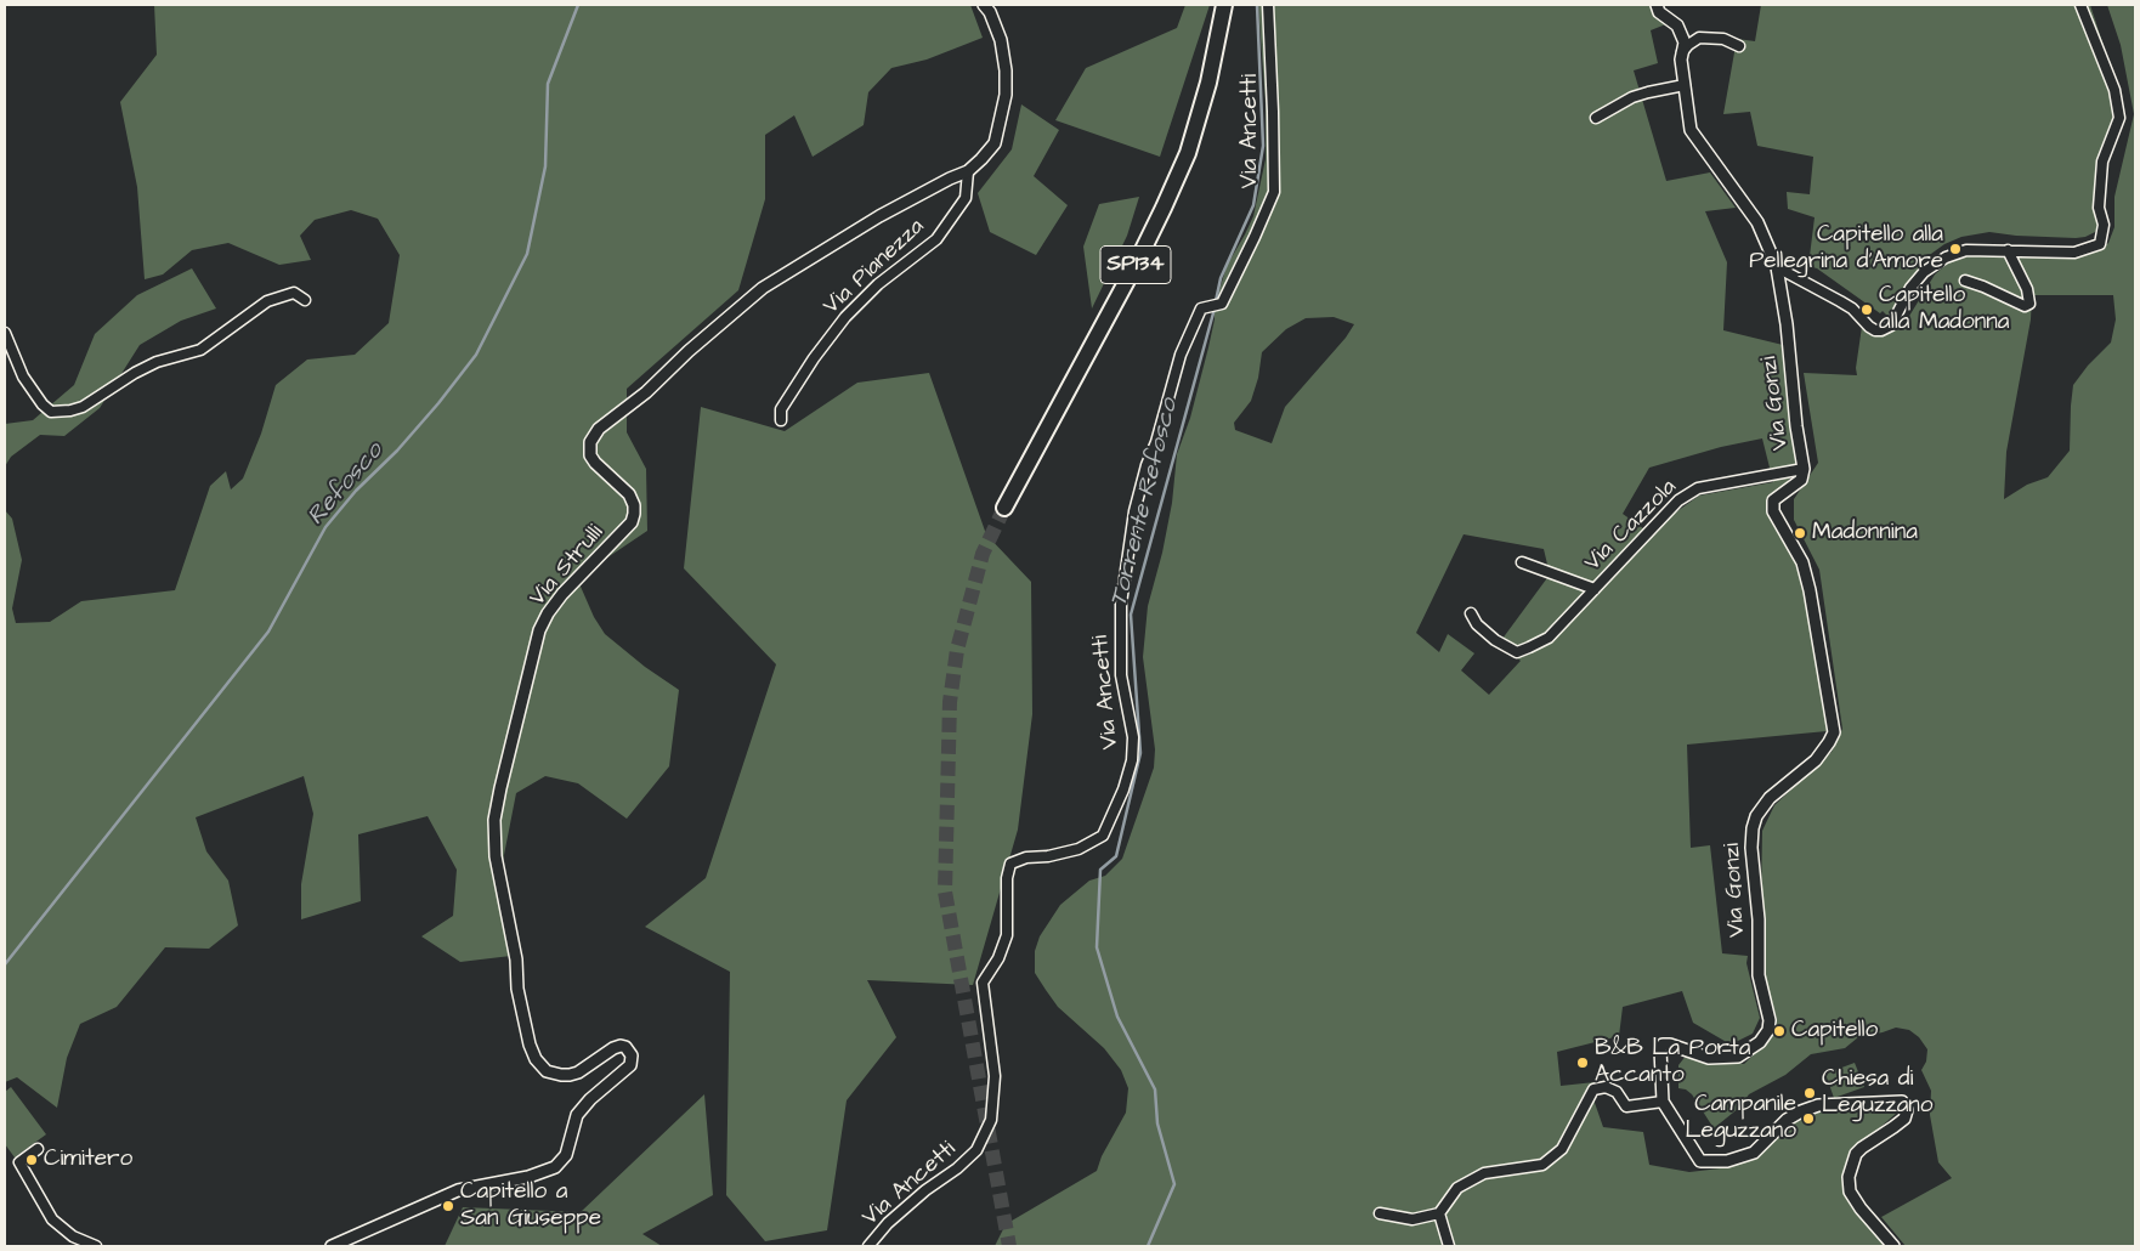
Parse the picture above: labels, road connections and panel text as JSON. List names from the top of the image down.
{
  "streets": {
    "highway": ["SP134"],
    "street": [
      "Via Ancetti",
      "Via Pianezza",
      "Via Gonzi",
      "Via Cazzola",
      "Via Strulli"
    ]
  },
  "crossings": [
    ["Via Pianezza", "Via Strulli"],
    ["Via Gonzi", "Via Cazzola"]
  ],
  "water": ["Refosco", "Torrente Refosco"],
  "places": [
    "Capitello alla Pellegrina d'Amore",
    "Capitello alla Madonna",
    "Madonnina",
    "Capitello",
    "B&B La Porta Accanto",
    "Chiesa di Leguzzano",
    "Campanile Leguzzano",
    "Cimitero",
    "Capitello a San Giuseppe"
  ]
}
